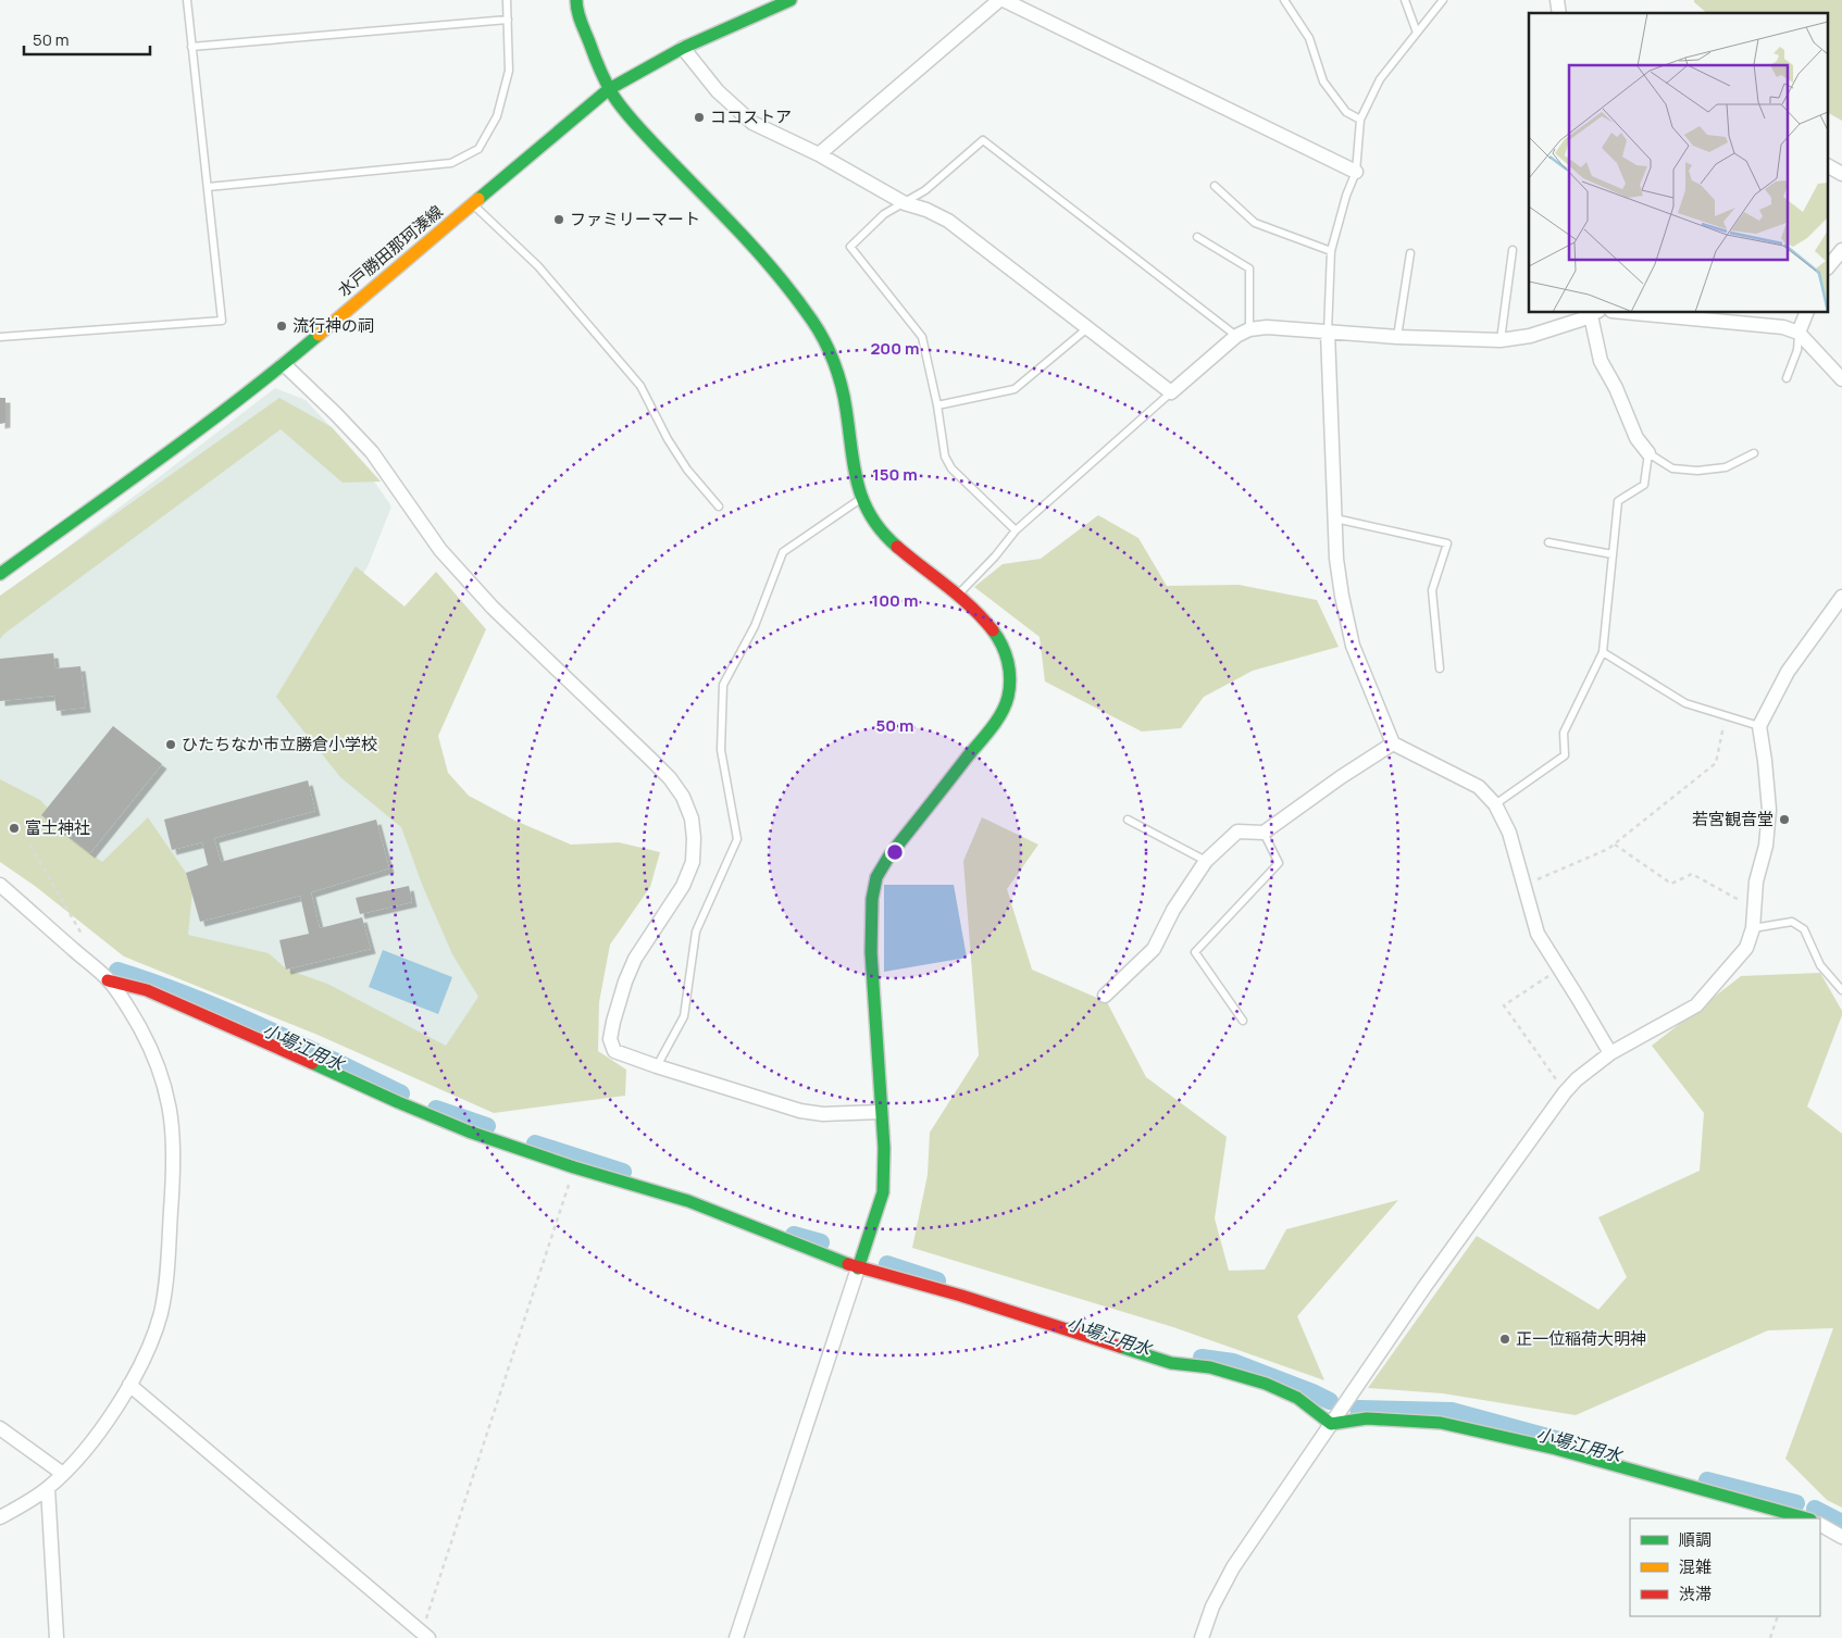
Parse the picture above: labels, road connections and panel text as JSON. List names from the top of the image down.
{
  "streets": {
    "street": ["水戸勝田那珂湊線"]
  },
  "water": ["小場江用水"],
  "places": [
    "ココストア",
    "ファミリーマート",
    "流行神の祠",
    "ひたちなか市立勝倉小学校",
    "若宮観音堂",
    "富士神社",
    "正一位稲荷大明神"
  ],
  "legend": ["順調", "混雑", "渋滞"],
  "scale_bar": "50 m",
  "rings": [
    "200 m",
    "150 m",
    "100 m",
    "50 m"
  ]
}
